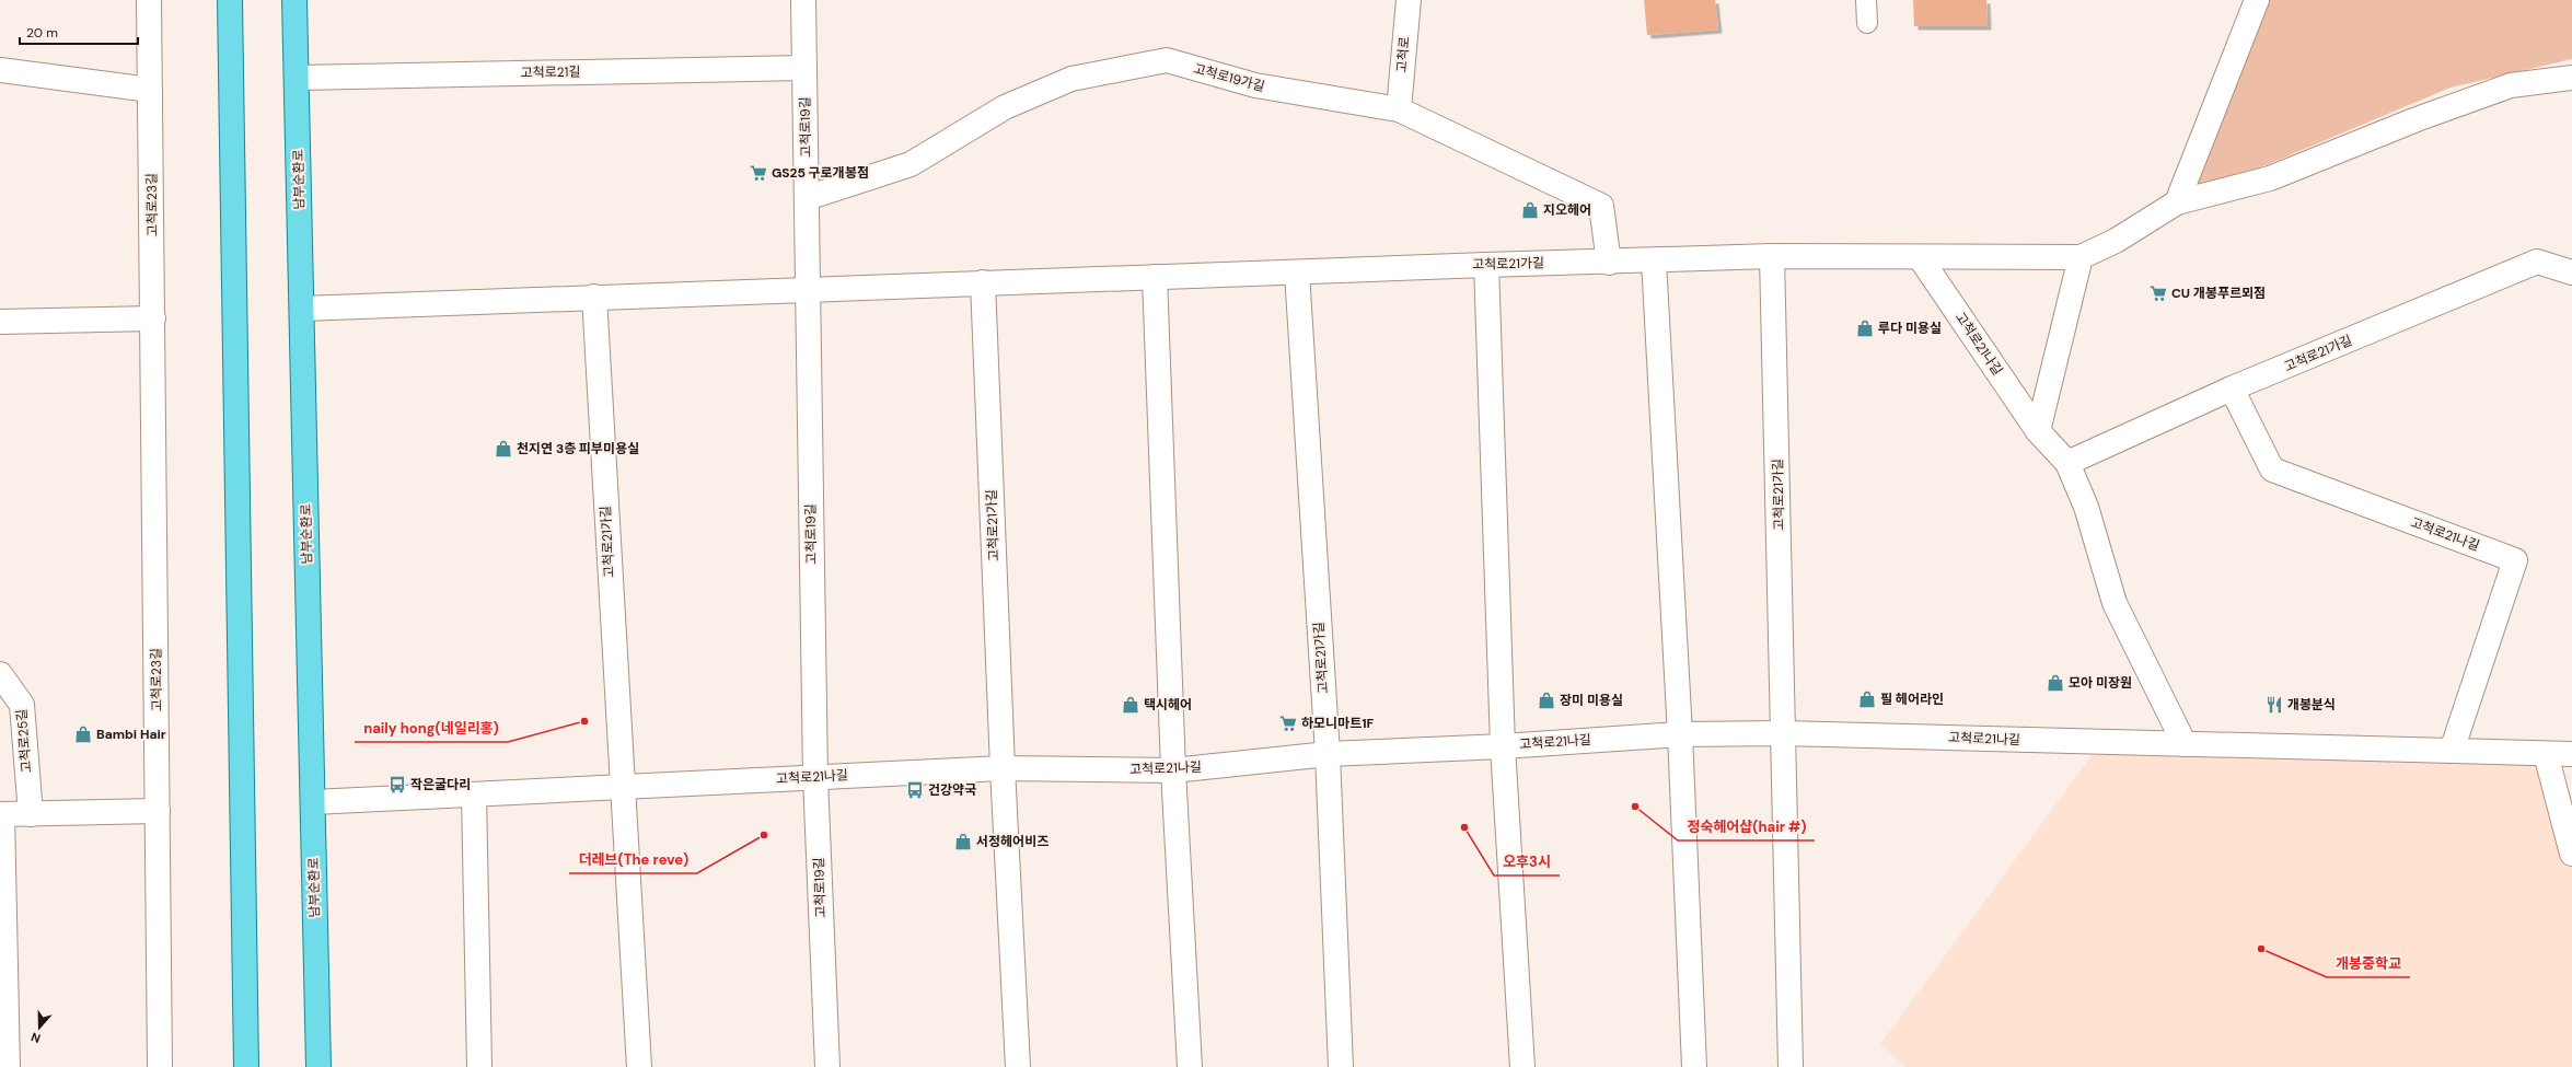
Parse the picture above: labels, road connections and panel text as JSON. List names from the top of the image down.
{
  "streets": {
    "main road": ["남부순환로"],
    "street": [
      "고척로",
      "고척로21길",
      "고척로19가길",
      "고척로19길",
      "고척로23길",
      "고척로21가길",
      "고척로21나길",
      "고척로25길"
    ]
  },
  "crossings": [
    ["고척로", "고척로19가길"],
    ["고척로21길", "고척로19길"],
    ["고척로21길", "남부순환로"],
    ["고척로19가길", "고척로19길"],
    ["고척로19가길", "고척로21가길"],
    ["고척로19길", "고척로21가길"],
    ["고척로19길", "고척로21나길"],
    ["남부순환로", "고척로21가길"],
    ["남부순환로", "고척로21나길"],
    ["고척로21가길", "고척로21나길"]
  ],
  "places": {
    "supermarket": ["GS25 구로개봉점", "CU 개봉푸르뫼점", "하모니마트1F"],
    "shop": [
      "지오헤어",
      "루다 미용실",
      "천지연 3층 피부미용실",
      "모아 미장원",
      "필 헤어라인",
      "장미 미용실",
      "택시헤어",
      "Bambi Hair",
      "서정헤어비즈"
    ],
    "restaurant": ["개봉분식"],
    "other": [
      "naily hong(네일리홍)",
      "정숙헤어샵(hair #)",
      "오후3시",
      "더레브(The reve)",
      "개봉중학교"
    ],
    "bus stop": ["작은굴다리", "건강약국"]
  },
  "scale_bar": "20 m",
  "north": "bottom"
}
